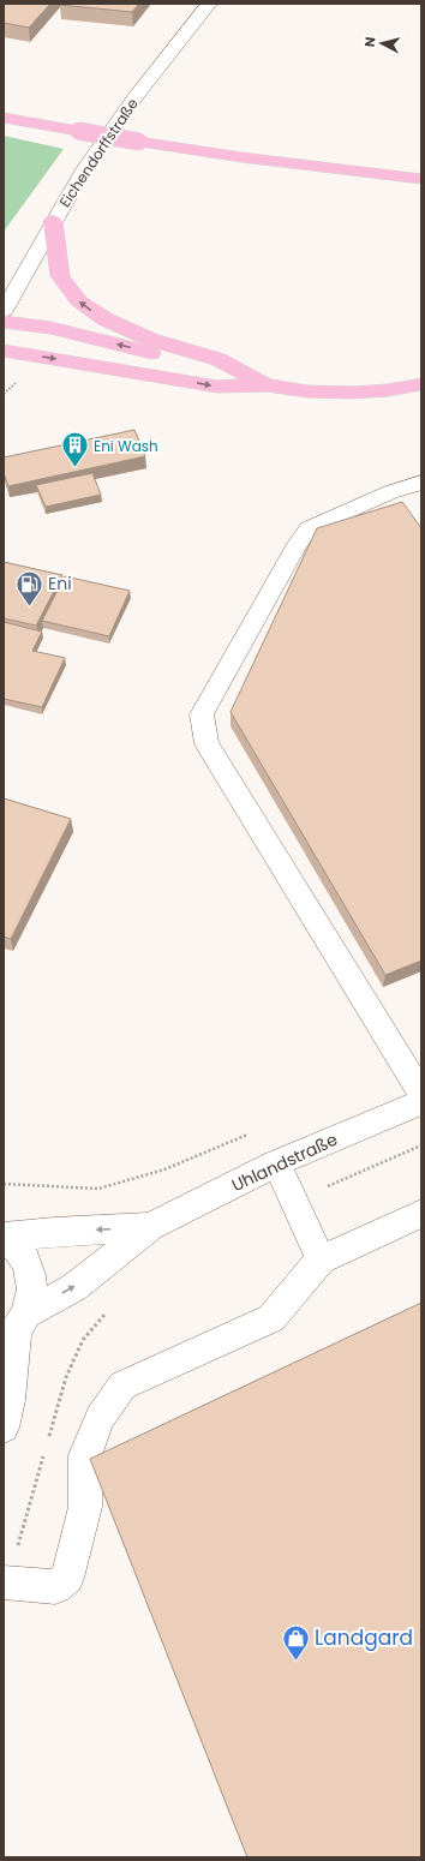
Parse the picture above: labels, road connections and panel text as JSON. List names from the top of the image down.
{
  "streets": {
    "street": ["Eichendorffstraße", "Uhlandstraße"]
  },
  "places": {
    "building": ["Eni Wash"],
    "fuel station": ["Eni"],
    "shop": ["Landgard"]
  },
  "north": "left"
}
